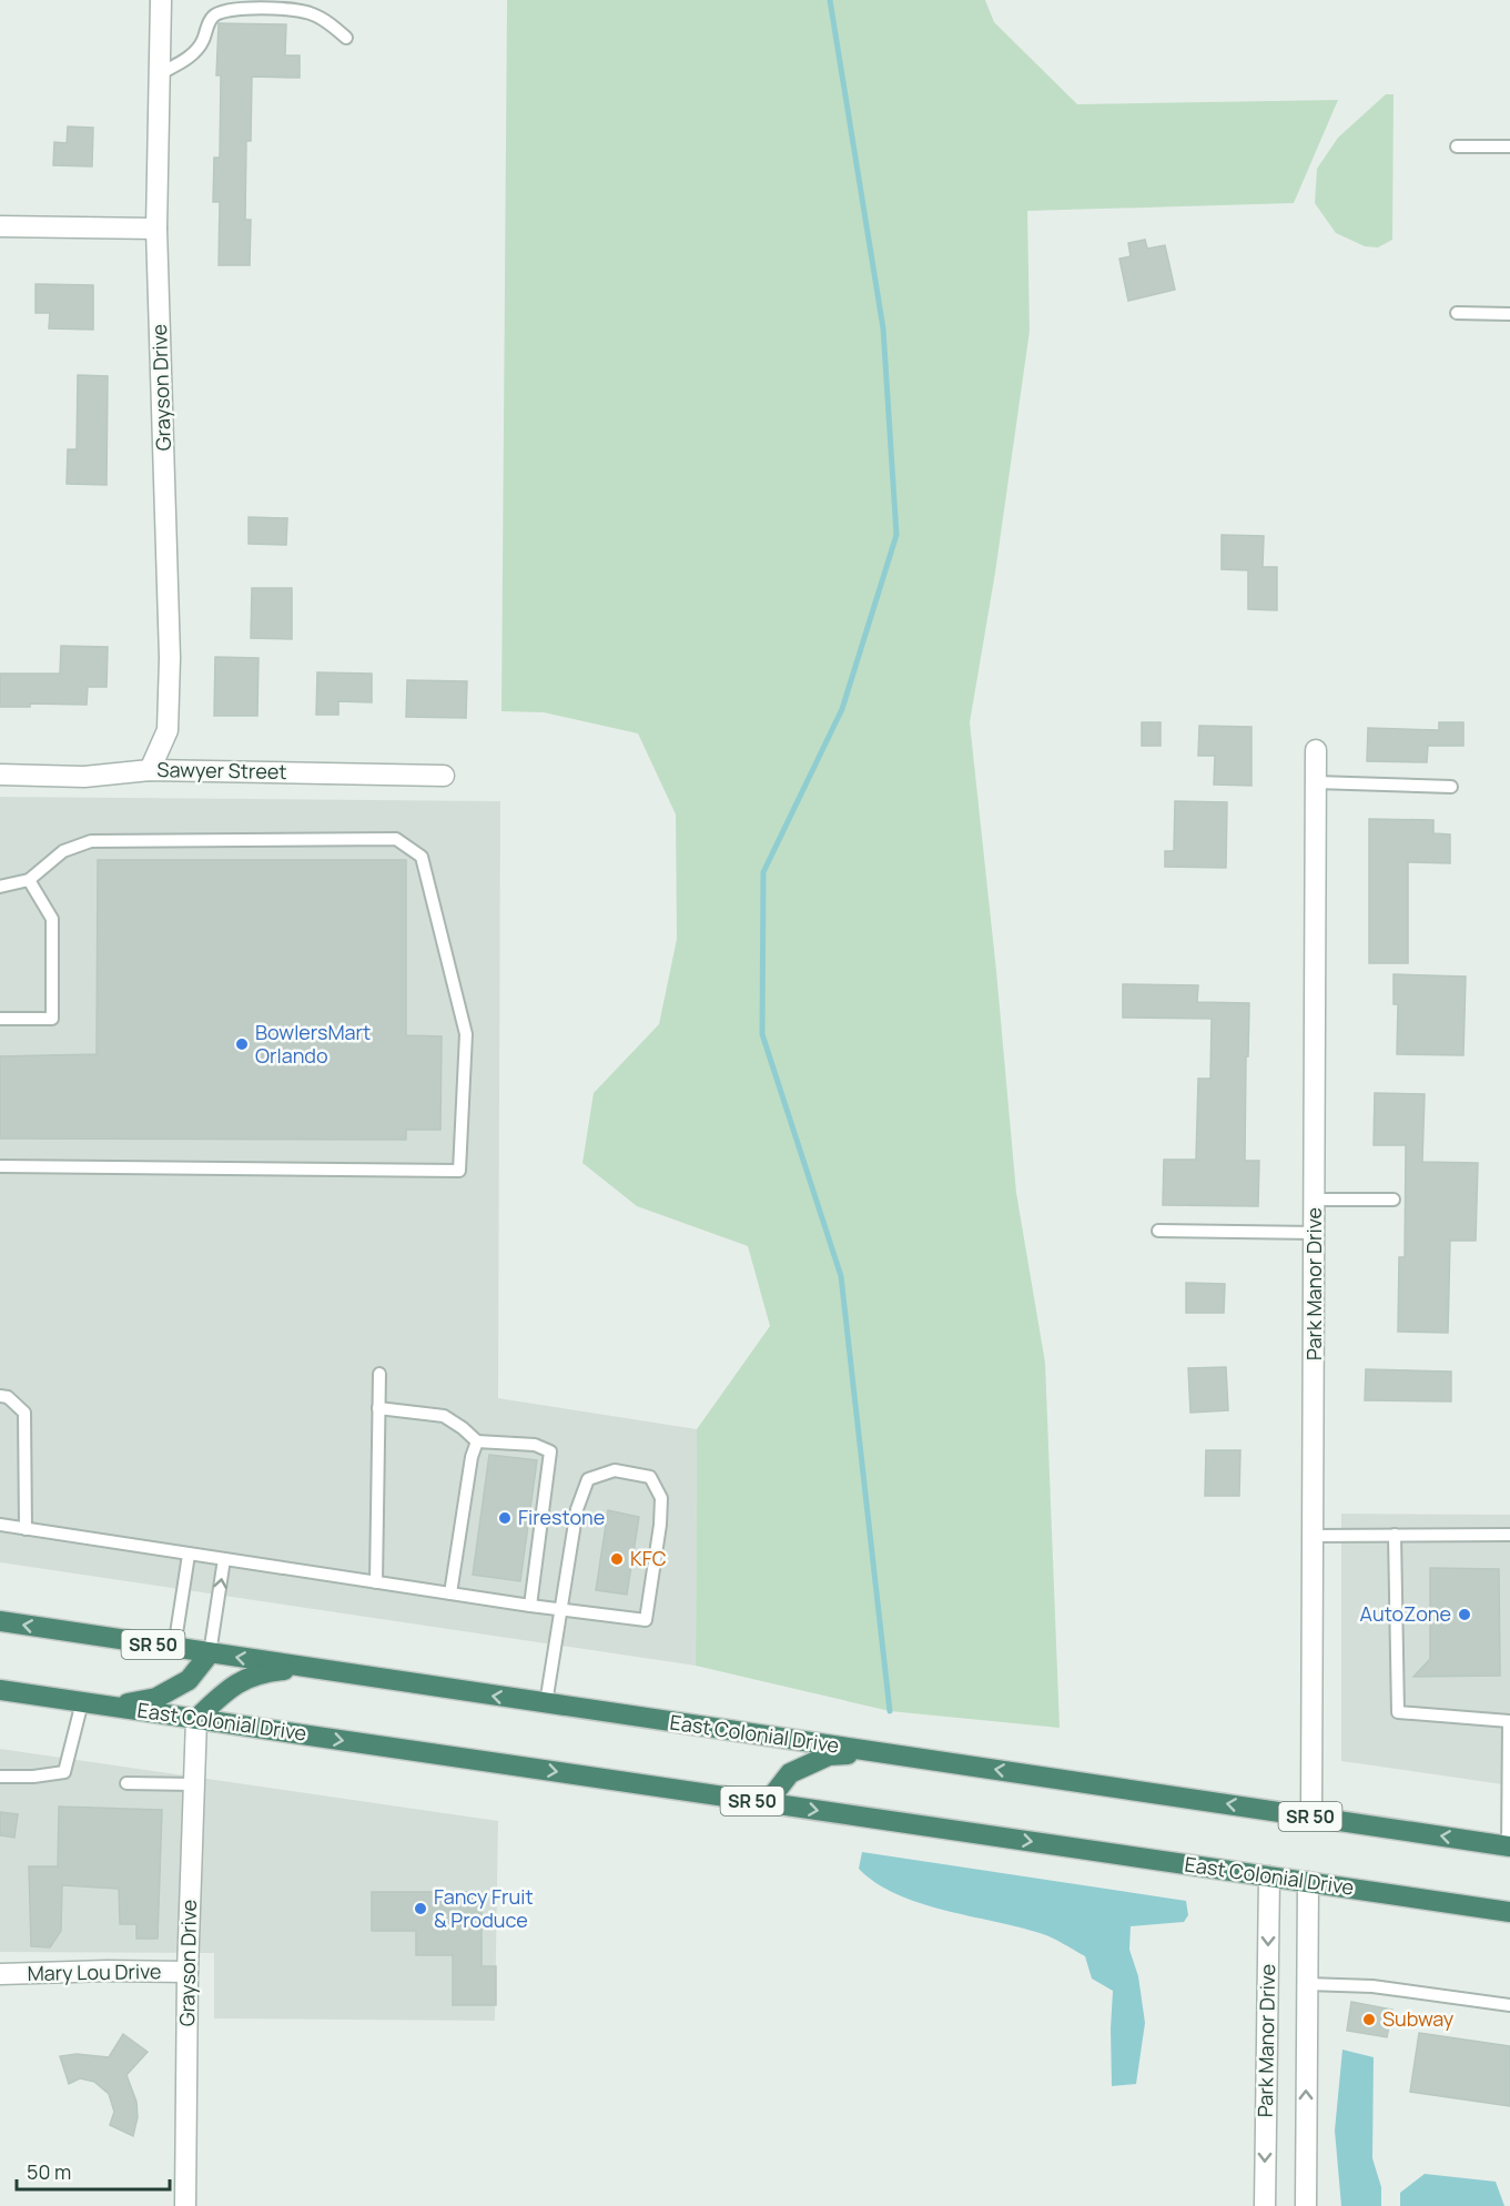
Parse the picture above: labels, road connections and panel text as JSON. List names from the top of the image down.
{
  "streets": {
    "highway": ["SR 50", "East Colonial Drive"],
    "street": [
      "Grayson Drive",
      "Sawyer Street",
      "Park Manor Drive",
      "Mary Lou Drive"
    ]
  },
  "crossings": [
    ["Grayson Drive", "Sawyer Street"],
    ["Grayson Drive", "East Colonial Drive"],
    ["Grayson Drive", "Mary Lou Drive"],
    ["Park Manor Drive", "East Colonial Drive"]
  ],
  "places": [
    "BowlersMart Orlando",
    "Firestone",
    "KFC",
    "AutoZone",
    "Fancy Fruit & Produce",
    "Subway"
  ],
  "scale_bar": "50 m"
}
